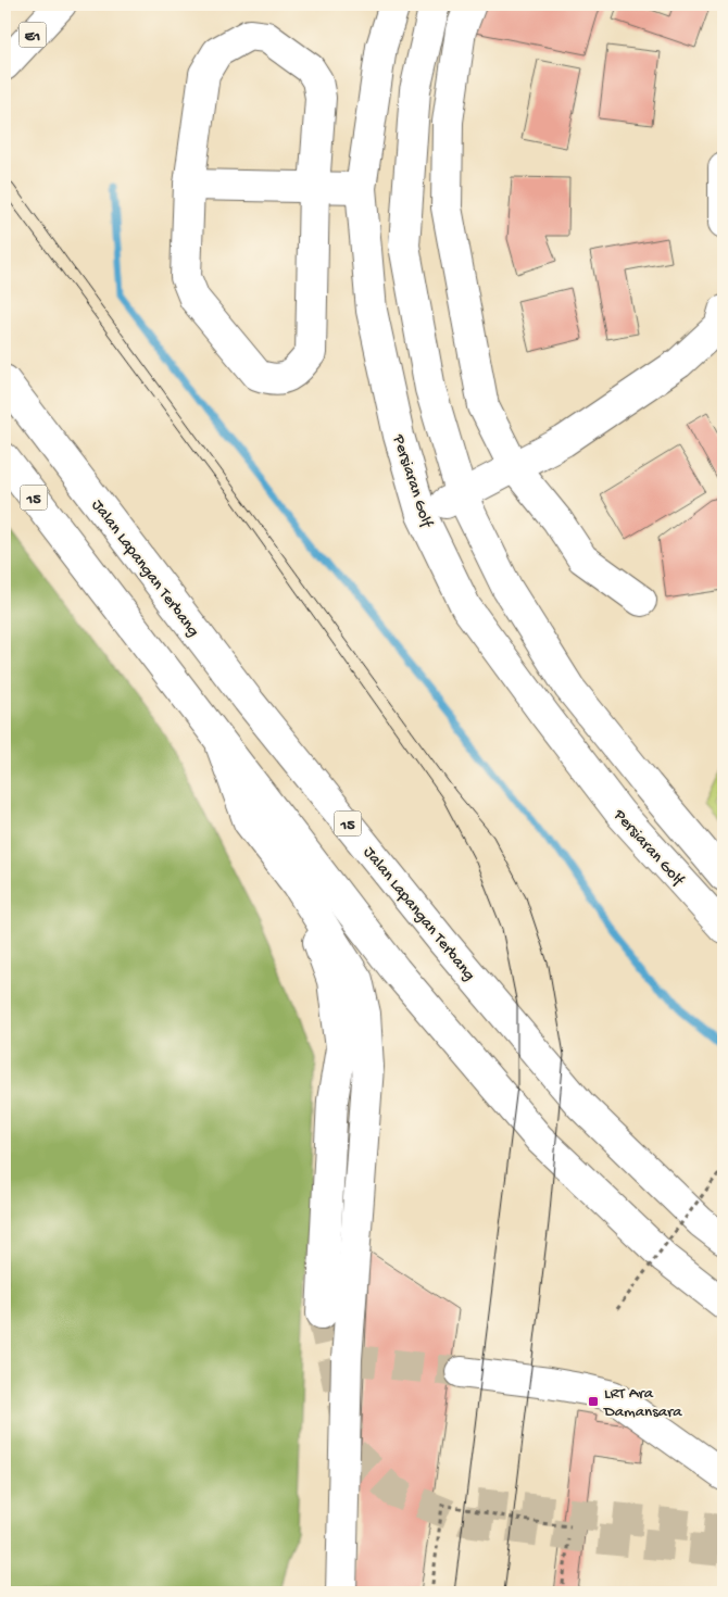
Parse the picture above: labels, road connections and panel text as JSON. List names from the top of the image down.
{
  "streets": {
    "main road": [
      "E1",
      "Persiaran Golf",
      "15",
      "Jalan Lapangan Terbang"
    ]
  },
  "places": {
    "transit": ["LRT Ara Damansara"]
  }
}
